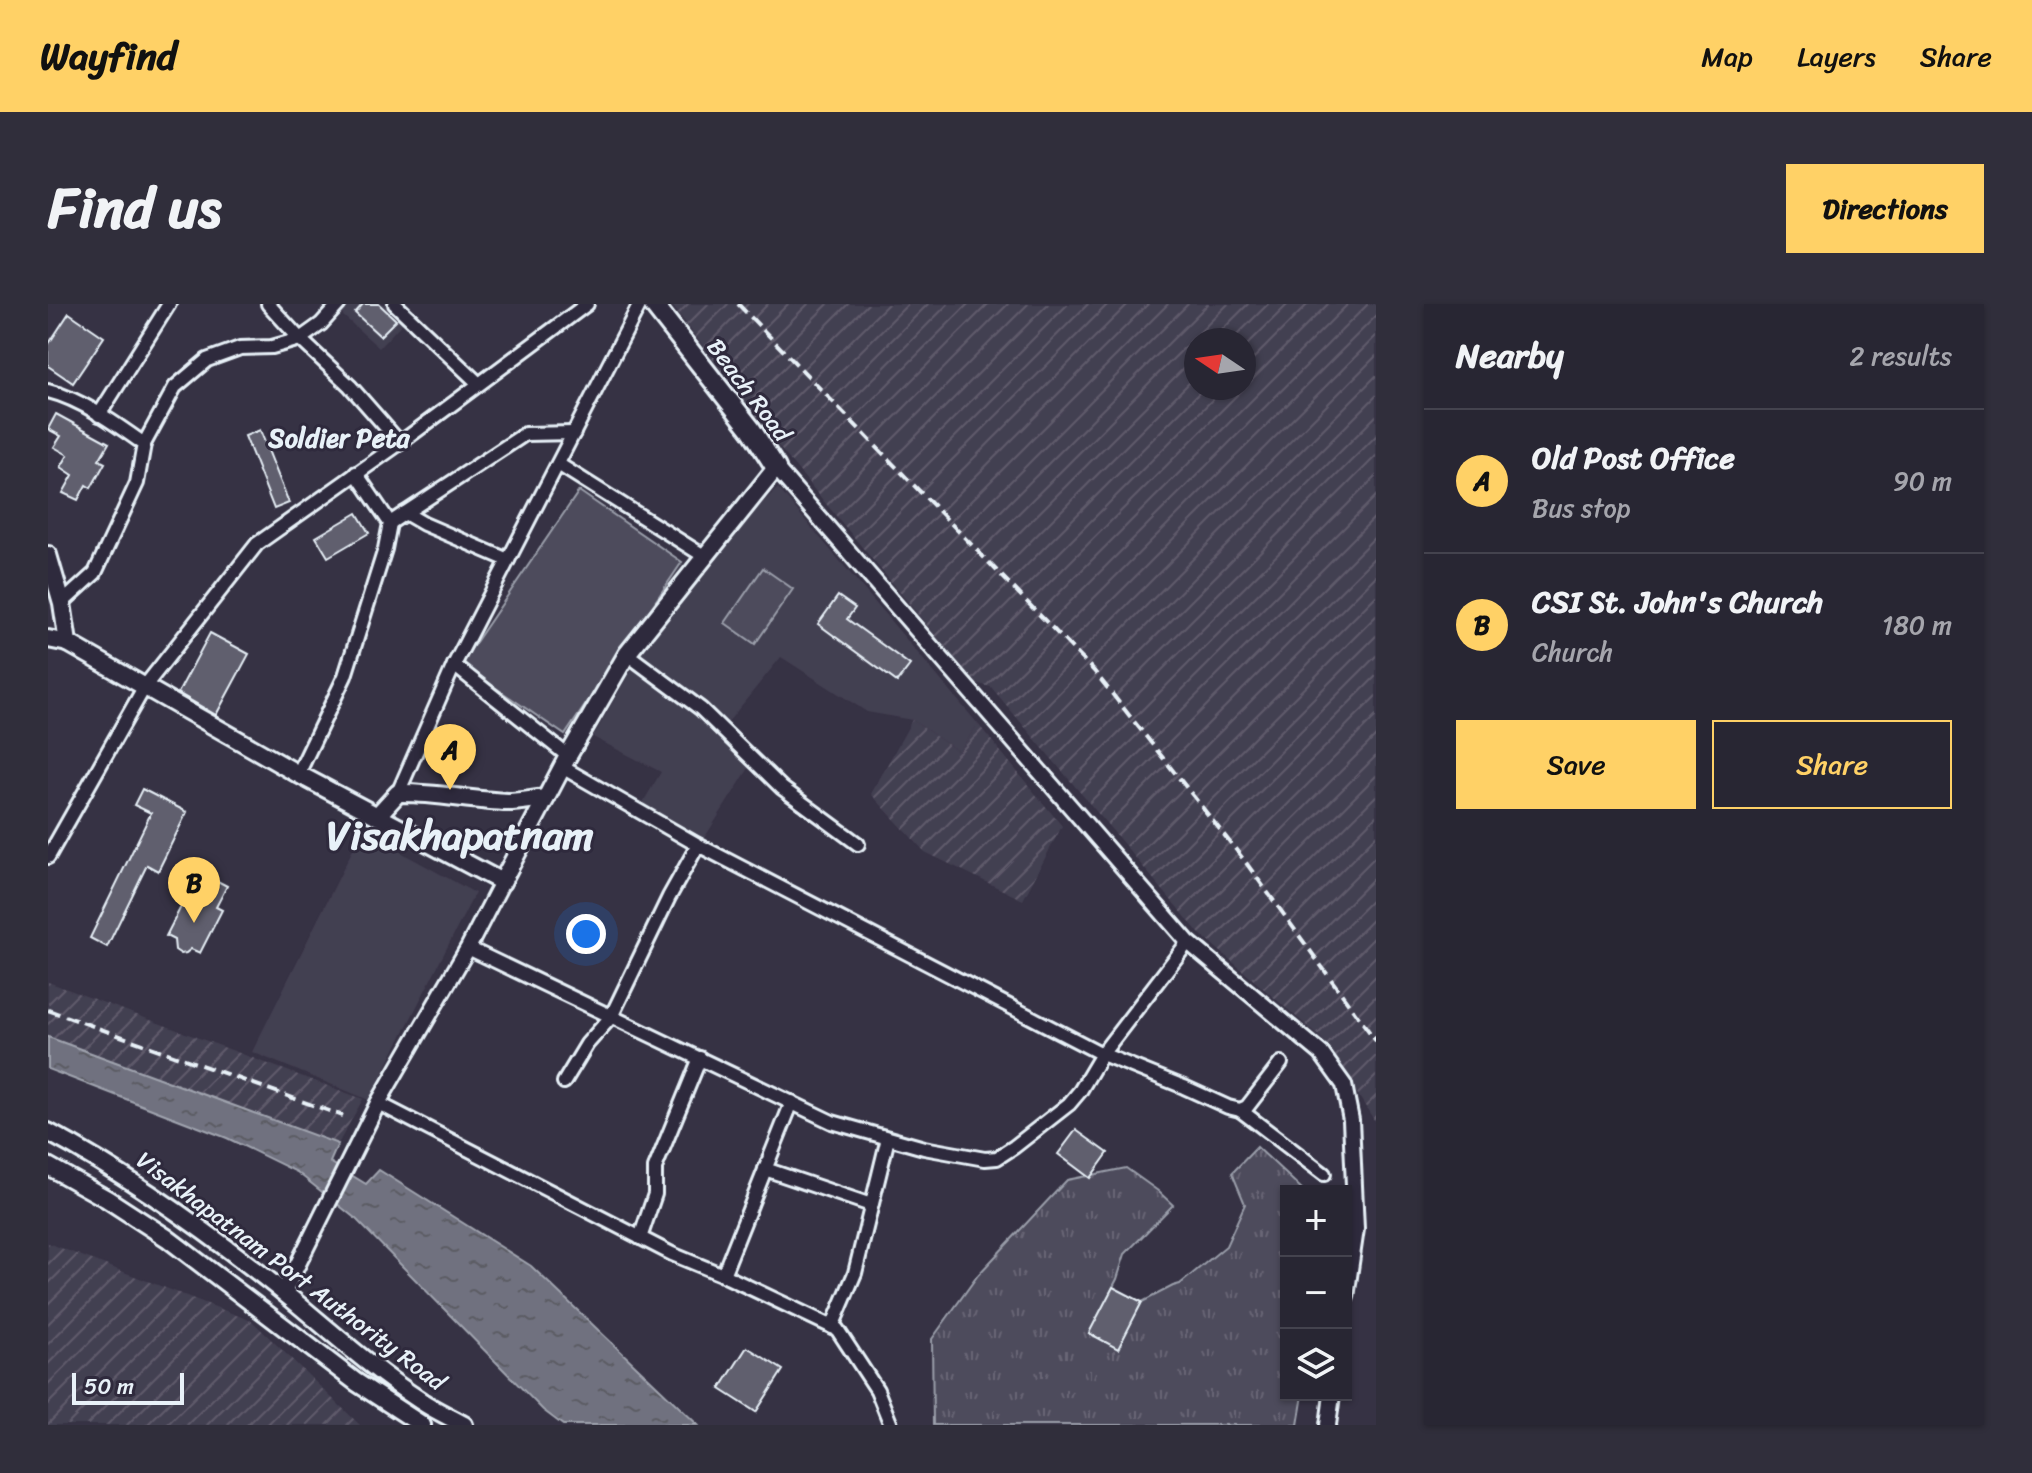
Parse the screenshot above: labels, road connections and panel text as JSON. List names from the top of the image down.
{
  "streets": {
    "main road": ["Beach Road", "Visakhapatnam Port Authority Road"]
  },
  "districts": ["Soldier Peta", "Visakhapatnam"],
  "scale_bar": "50 m",
  "north": "left",
  "page": {
    "header": "Wayfind",
    "nav": ["Map", "Layers", "Share"],
    "title": "Find us",
    "buttons": [
      "Directions",
      ["Save", "Share"]
    ],
    "heading": ["Nearby", "2 results"],
    "list": [
      {
        "mark": "A",
        "name": "Old Post Office",
        "note": "Bus stop",
        "value": "90 m"
      },
      {
        "mark": "B",
        "name": "CSI St. John's Church",
        "note": "Church",
        "value": "180 m"
      }
    ],
    "pins": ["A", "B"],
    "map_buttons": ["+", "−"],
    "scale": "50 m"
  }
}
